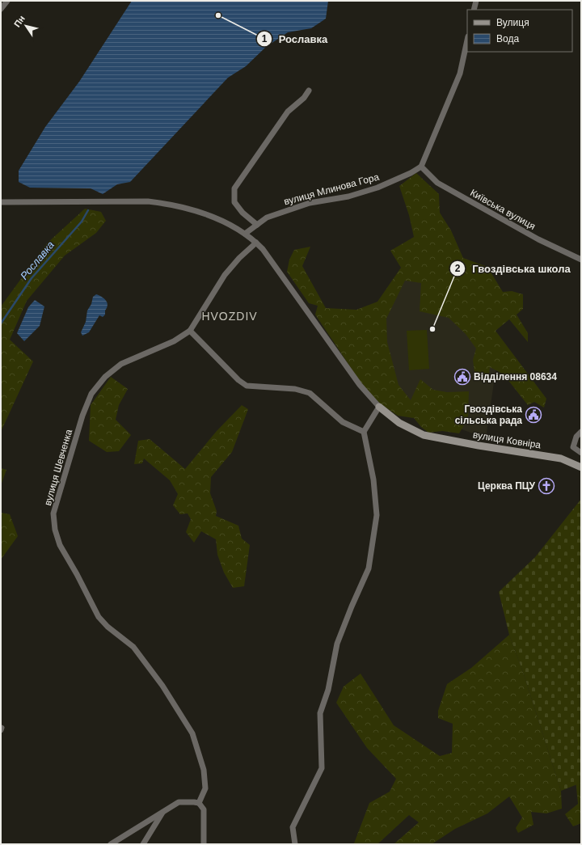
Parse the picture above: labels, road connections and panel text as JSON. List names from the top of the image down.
{
  "streets": {
    "street": [
      "вулиця Млинова Гора",
      "Київська вулиця",
      "вулиця Ковніра",
      "вулиця Шевченка"
    ]
  },
  "crossings": [
    ["вулиця Млинова Гора", "Київська вулиця"]
  ],
  "districts": ["HVOZDIV"],
  "water": ["Рославка"],
  "places": {
    "other": ["Рославка", "Гвоздівська школа"],
    "public building": ["Відділення 08634", "Гвоздівська сільська рада"],
    "church": ["Церква ПЦУ"]
  },
  "legend": ["Вулиця", "Вода"],
  "north": "top left"
}
